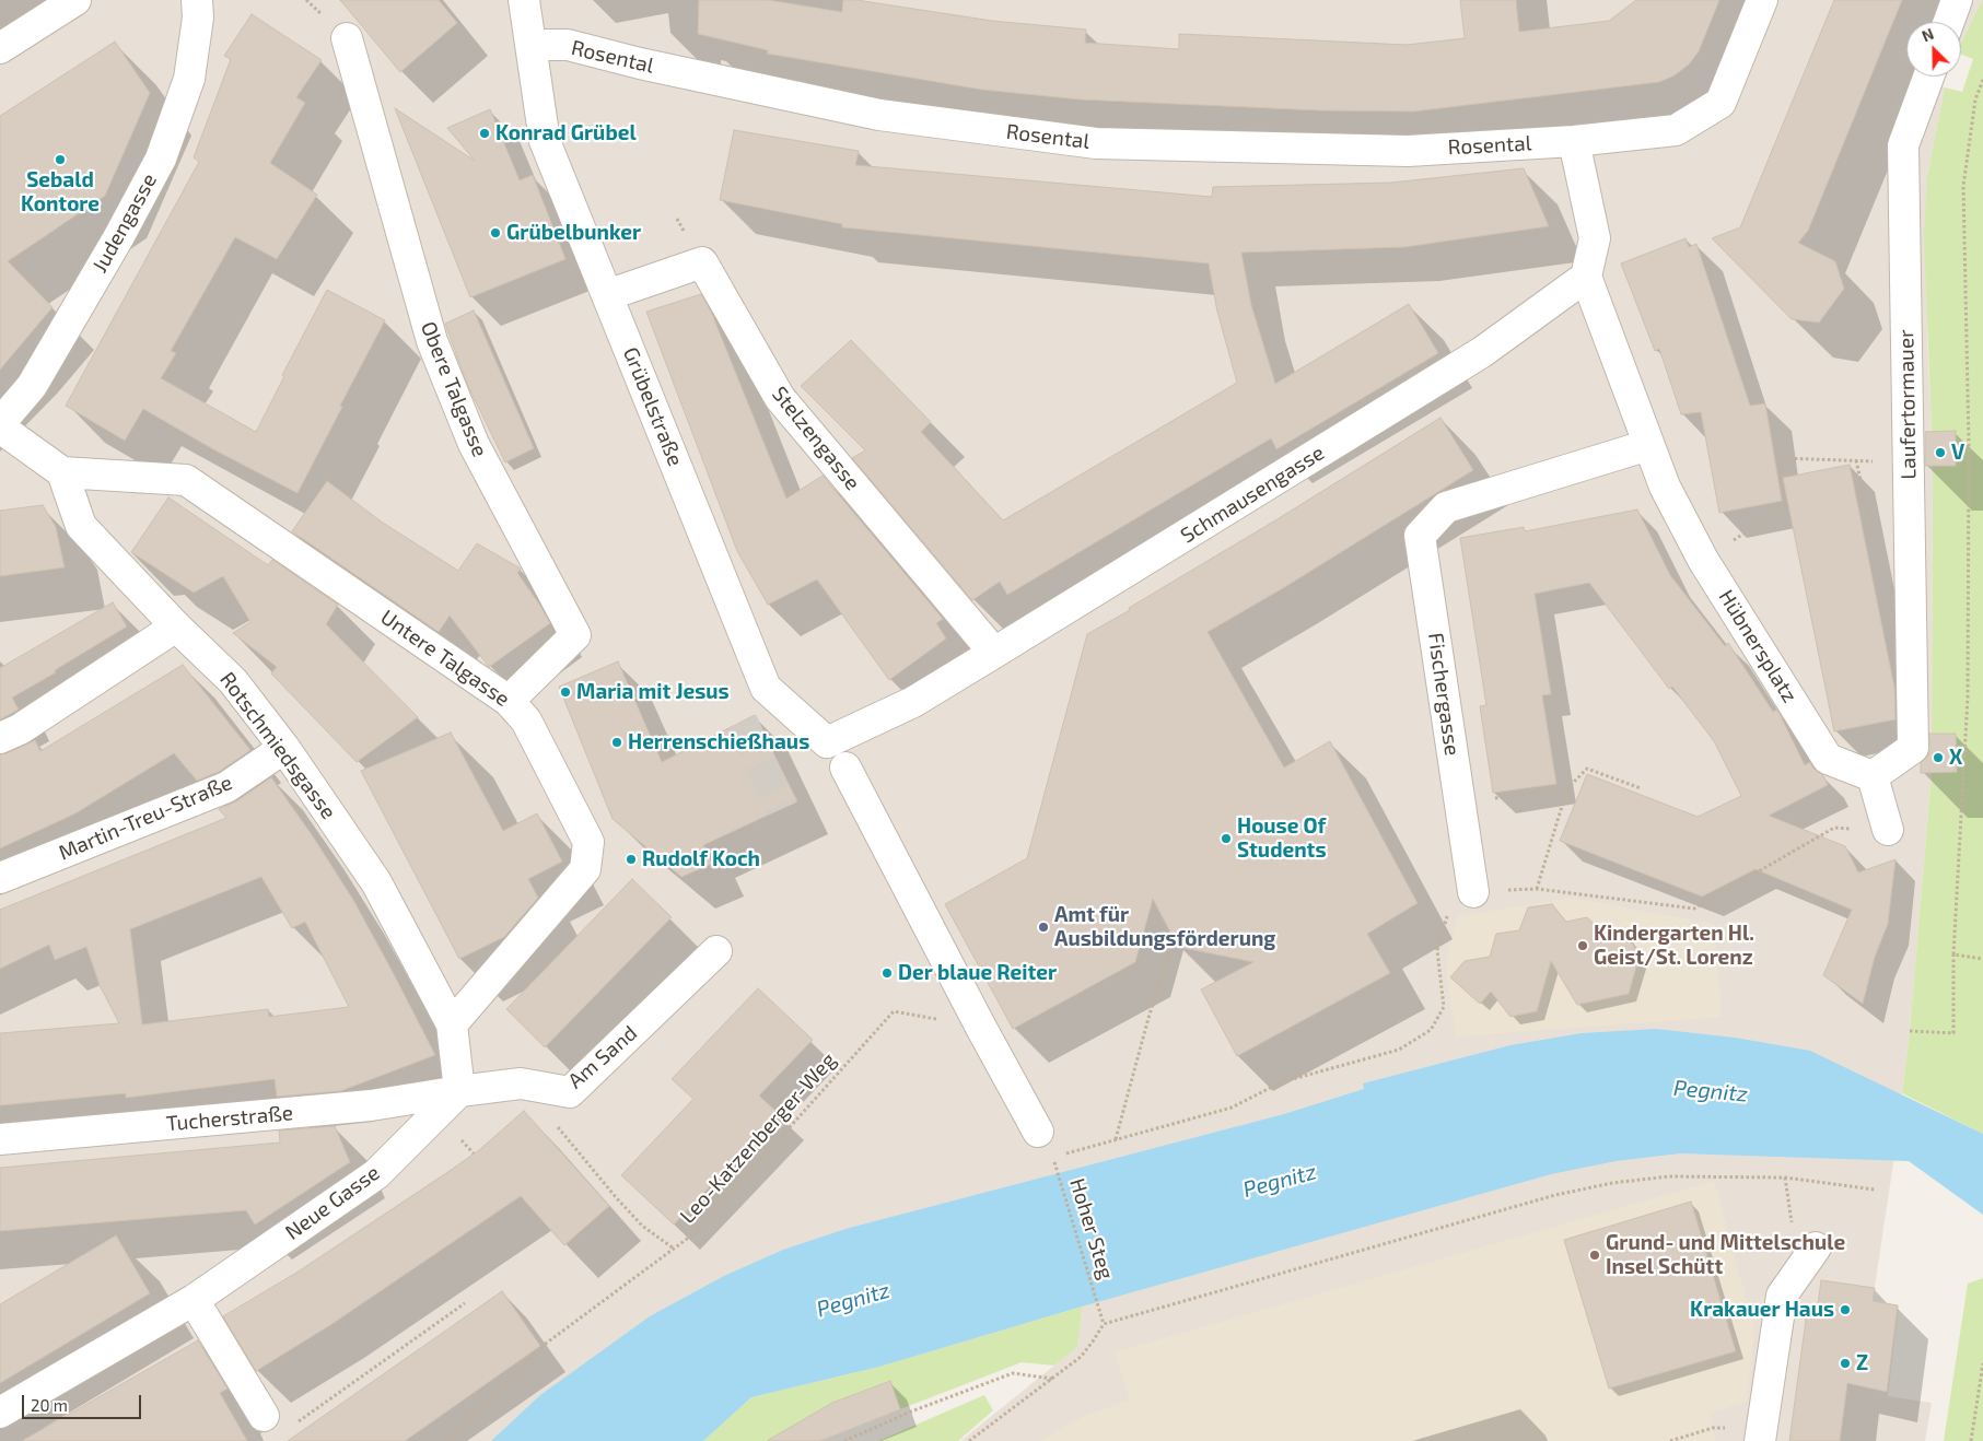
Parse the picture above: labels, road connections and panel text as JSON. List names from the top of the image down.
{
  "streets": {
    "street": [
      "Rosental",
      "Judengasse",
      "Obere Talgasse",
      "Laufertormauer",
      "Grübelstraße",
      "Stelzengasse",
      "Schmausengasse",
      "Hübnersplatz",
      "Untere Talgasse",
      "Fischergasse",
      "Rotschmiedsgasse",
      "Martin-Treu-Straße",
      "Am Sand",
      "Tucherstraße",
      "Neue Gasse"
    ],
    "path": ["Leo-Katzenberger-Weg", "Hoher Steg"]
  },
  "crossings": [
    ["Rosental", "Grübelstraße"],
    ["Obere Talgasse", "Untere Talgasse"],
    ["Laufertormauer", "Hübnersplatz"],
    ["Grübelstraße", "Stelzengasse"],
    ["Grübelstraße", "Schmausengasse"],
    ["Stelzengasse", "Schmausengasse"],
    ["Schmausengasse", "Hübnersplatz"],
    ["Hübnersplatz", "Fischergasse"],
    ["Untere Talgasse", "Rotschmiedsgasse"],
    ["Rotschmiedsgasse", "Martin-Treu-Straße"],
    ["Rotschmiedsgasse", "Am Sand"],
    ["Rotschmiedsgasse", "Tucherstraße"],
    ["Rotschmiedsgasse", "Neue Gasse"],
    ["Am Sand", "Tucherstraße"],
    ["Am Sand", "Neue Gasse"],
    ["Tucherstraße", "Neue Gasse"]
  ],
  "water": ["Pegnitz"],
  "places": [
    "Konrad Grübel",
    "Sebald Kontore",
    "Grübelbunker",
    "V",
    "Maria mit Jesus",
    "Herrenschießhaus",
    "X",
    "House Of Students",
    "Rudolf Koch",
    "Amt für Ausbildungsförderung",
    "Kindergarten Hl. Geist/St. Lorenz",
    "Der blaue Reiter",
    "Grund- und Mittelschule Insel Schütt",
    "Krakauer Haus",
    "Z"
  ],
  "scale_bar": "20 m",
  "north": "top left"
}
